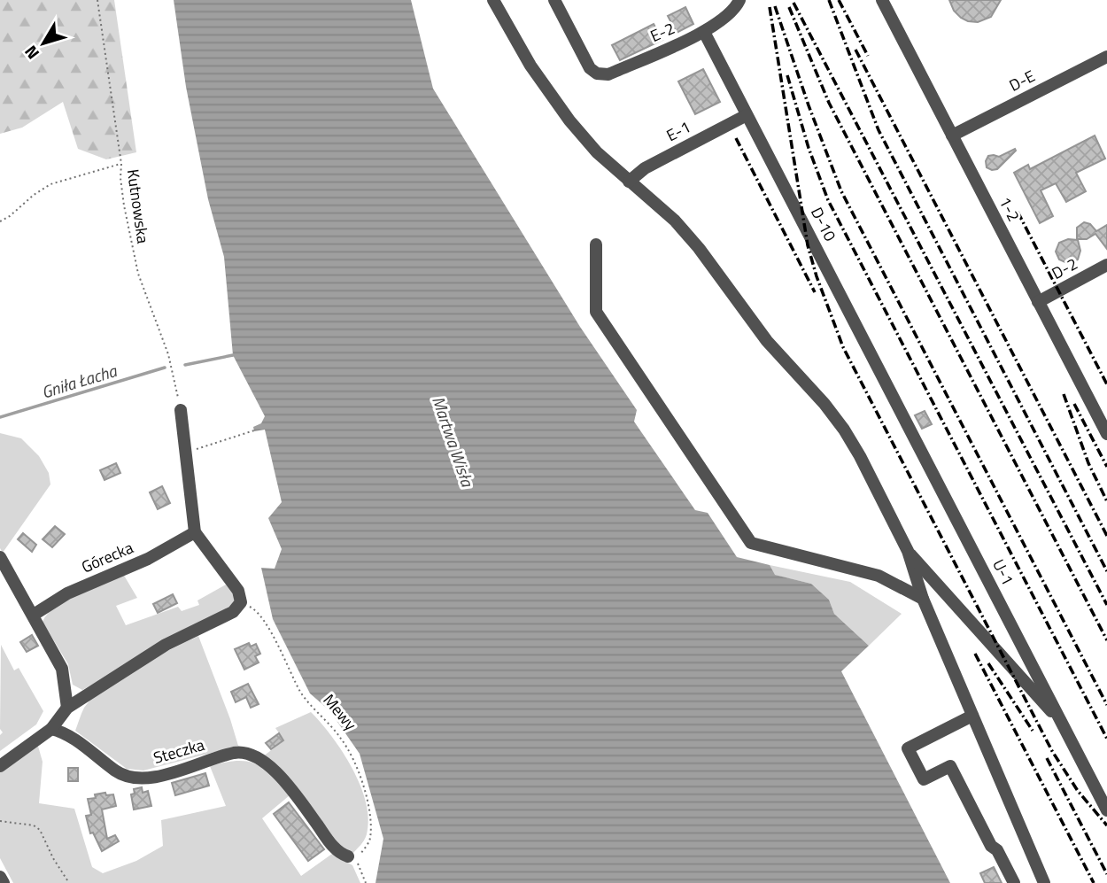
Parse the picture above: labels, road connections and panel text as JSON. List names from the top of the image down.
{
  "streets": {
    "street": [
      "E-2",
      "D-E",
      "E-1",
      "1-2",
      "D-10",
      "D-2",
      "Górecka",
      "U-1",
      "Steczka"
    ],
    "path": ["Kutnowska", "Mewy"]
  },
  "crossings": [
    ["E-2", "D-10"],
    ["D-E", "1-2"],
    ["E-1", "D-10"],
    ["1-2", "D-2"],
    ["D-10", "U-1"],
    ["Mewy", "Steczka"]
  ],
  "water": ["Gniła Łacha", "Martwa Wisła"],
  "north": "bottom left"
}
